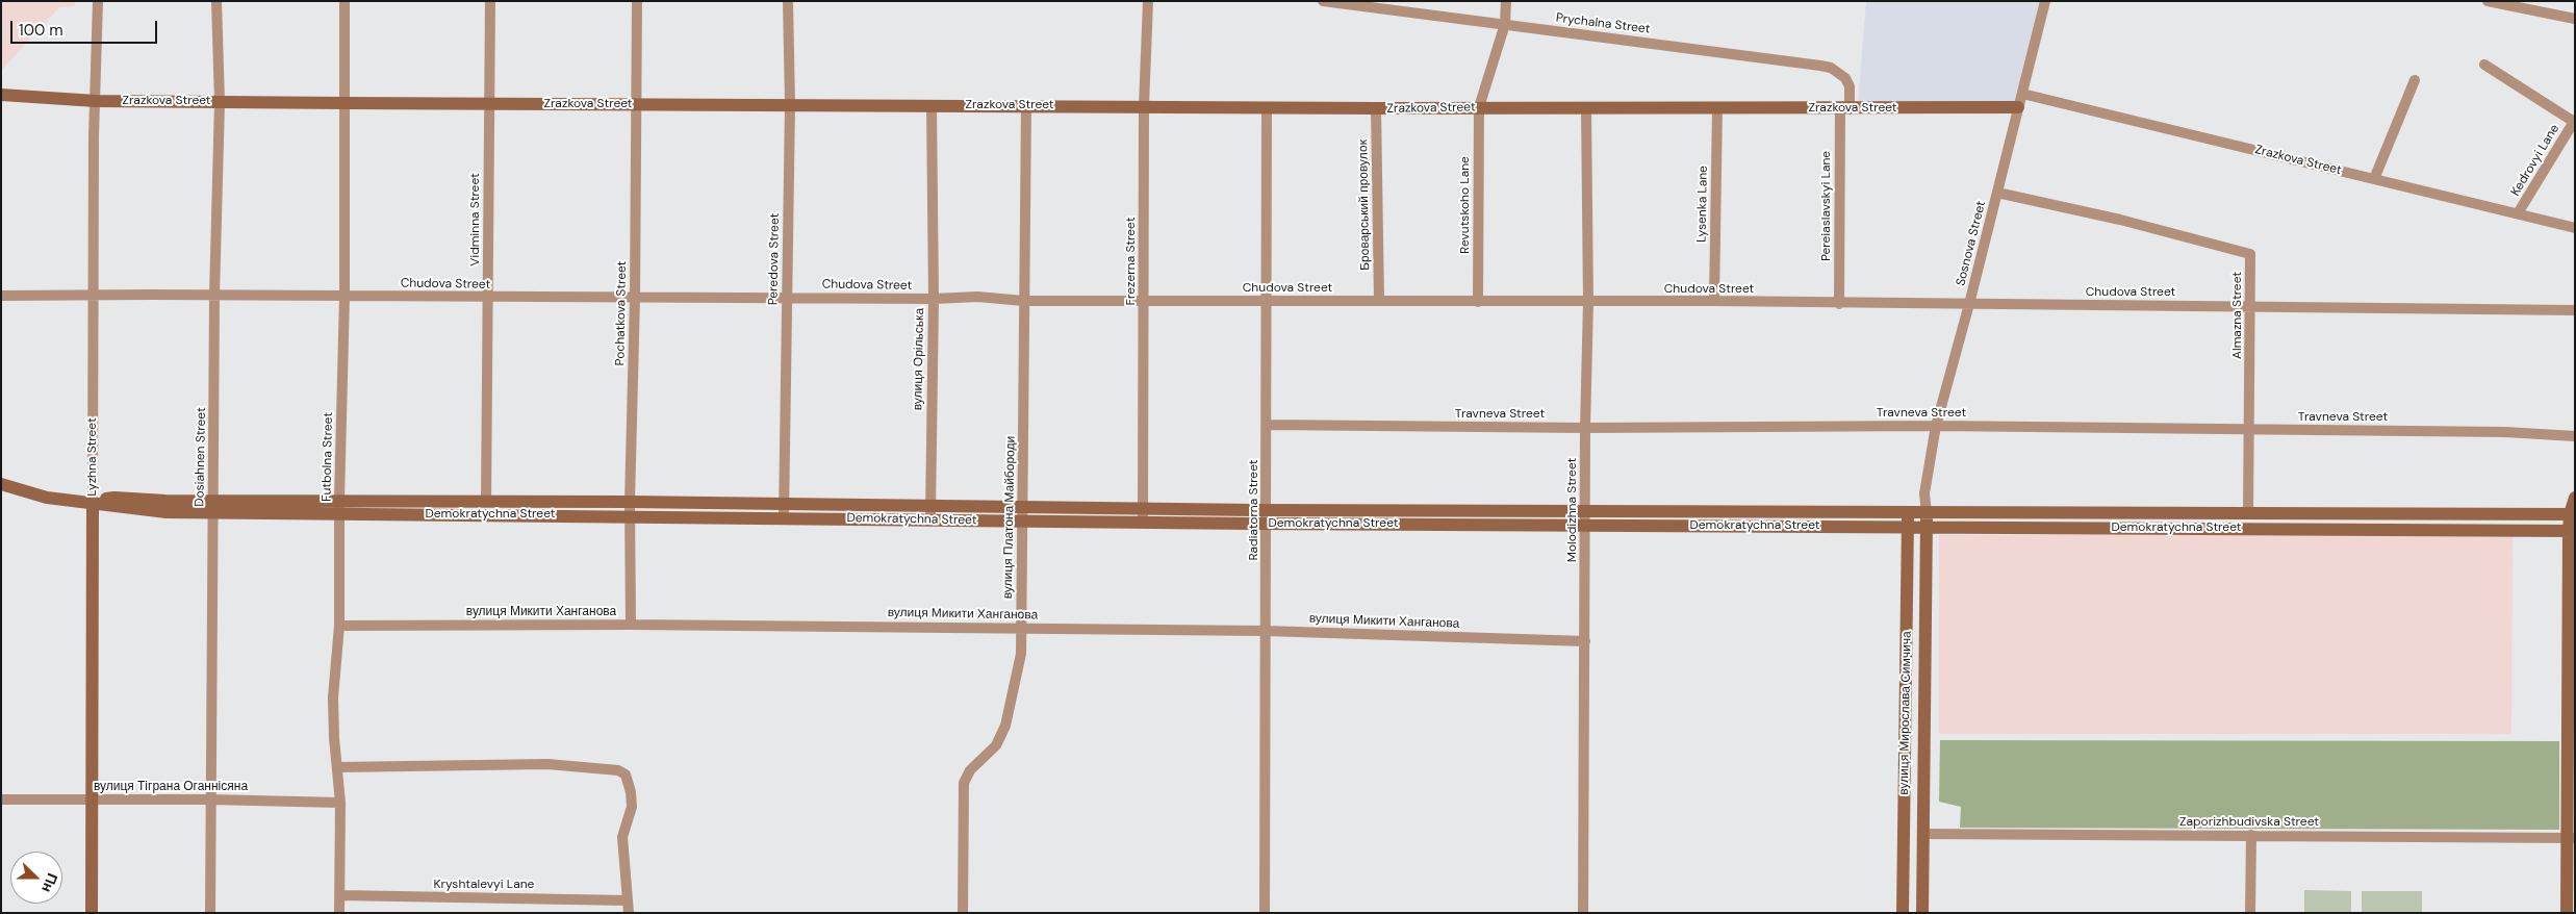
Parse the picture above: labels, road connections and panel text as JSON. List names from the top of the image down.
{
  "streets": {
    "street": [
      "Prychalna Street",
      "Zrazkova Street",
      "Kedrovyi Lane",
      "Lysenka Lane",
      "Броварський провулок",
      "Revutskoho Lane",
      "Pereiaslavskyi Lane",
      "Vidminna Street",
      "Sosnova Street",
      "Peredova Street",
      "Frezerna Street",
      "Chudova Street",
      "Pochatkova Street",
      "Almazna Street",
      "вулиця Орільська",
      "Travneva Street",
      "Lyzhna Street",
      "Dosiahnen Street",
      "Futbolna Street",
      "Radiatorna Street",
      "Molodizhna Street",
      "Demokratychna Street",
      "вулиця Платона Майбороди",
      "вулиця Микити Ханганова",
      "вулиця Мирослава Симчича",
      "вулиця Тіграна Оганнісяна",
      "Zaporizhbudivska Street",
      "Kryshtalevyi Lane"
    ]
  },
  "crossings": [
    ["Prychalna Street", "Zrazkova Street"],
    ["Prychalna Street", "Revutskoho Lane"],
    ["Prychalna Street", "Pereiaslavskyi Lane"],
    ["Zrazkova Street", "Kedrovyi Lane"],
    ["Zrazkova Street", "Lysenka Lane"],
    ["Zrazkova Street", "Броварський провулок"],
    ["Zrazkova Street", "Revutskoho Lane"],
    ["Zrazkova Street", "Pereiaslavskyi Lane"],
    ["Zrazkova Street", "Vidminna Street"],
    ["Zrazkova Street", "Sosnova Street"],
    ["Zrazkova Street", "Peredova Street"],
    ["Zrazkova Street", "Frezerna Street"],
    ["Zrazkova Street", "Pochatkova Street"],
    ["Zrazkova Street", "вулиця Орільська"],
    ["Zrazkova Street", "Lyzhna Street"],
    ["Zrazkova Street", "Dosiahnen Street"],
    ["Zrazkova Street", "Futbolna Street"],
    ["Zrazkova Street", "Radiatorna Street"],
    ["Zrazkova Street", "Molodizhna Street"],
    ["Zrazkova Street", "вулиця Платона Майбороди"],
    ["Lysenka Lane", "Chudova Street"],
    ["Броварський провулок", "Chudova Street"],
    ["Revutskoho Lane", "Chudova Street"],
    ["Pereiaslavskyi Lane", "Chudova Street"],
    ["Vidminna Street", "Chudova Street"],
    ["Vidminna Street", "Demokratychna Street"],
    ["Sosnova Street", "Chudova Street"],
    ["Sosnova Street", "Almazna Street"],
    ["Sosnova Street", "Travneva Street"],
    ["Sosnova Street", "Demokratychna Street"],
    ["Sosnova Street", "вулиця Мирослава Симчича"],
    ["Peredova Street", "Chudova Street"],
    ["Peredova Street", "Demokratychna Street"],
    ["Frezerna Street", "Chudova Street"],
    ["Frezerna Street", "Demokratychna Street"],
    ["Chudova Street", "Pochatkova Street"],
    ["Chudova Street", "Almazna Street"],
    ["Chudova Street", "вулиця Орільська"],
    ["Chudova Street", "Lyzhna Street"],
    ["Chudova Street", "Dosiahnen Street"],
    ["Chudova Street", "Futbolna Street"],
    ["Chudova Street", "Radiatorna Street"],
    ["Chudova Street", "Molodizhna Street"],
    ["Chudova Street", "вулиця Платона Майбороди"],
    ["Pochatkova Street", "Demokratychna Street"],
    ["Pochatkova Street", "вулиця Микити Ханганова"],
    ["Almazna Street", "Travneva Street"],
    ["Almazna Street", "Demokratychna Street"],
    ["вулиця Орільська", "Demokratychna Street"],
    ["Travneva Street", "Radiatorna Street"],
    ["Travneva Street", "Molodizhna Street"],
    ["Lyzhna Street", "Demokratychna Street"],
    ["Lyzhna Street", "вулиця Тіграна Оганнісяна"],
    ["Dosiahnen Street", "Demokratychna Street"],
    ["Dosiahnen Street", "вулиця Тіграна Оганнісяна"],
    ["Futbolna Street", "Demokratychna Street"],
    ["Futbolna Street", "вулиця Микити Ханганова"],
    ["Futbolna Street", "вулиця Тіграна Оганнісяна"],
    ["Futbolna Street", "Kryshtalevyi Lane"],
    ["Radiatorna Street", "Demokratychna Street"],
    ["Radiatorna Street", "вулиця Микити Ханганова"],
    ["Molodizhna Street", "Demokratychna Street"],
    ["Molodizhna Street", "вулиця Микити Ханганова"],
    ["Demokratychna Street", "вулиця Платона Майбороди"],
    ["Demokratychna Street", "вулиця Мирослава Симчича"],
    ["вулиця Платона Майбороди", "вулиця Микити Ханганова"],
    ["вулиця Мирослава Симчича", "Zaporizhbudivska Street"]
  ],
  "scale_bar": "100 m",
  "north": "right"
}
